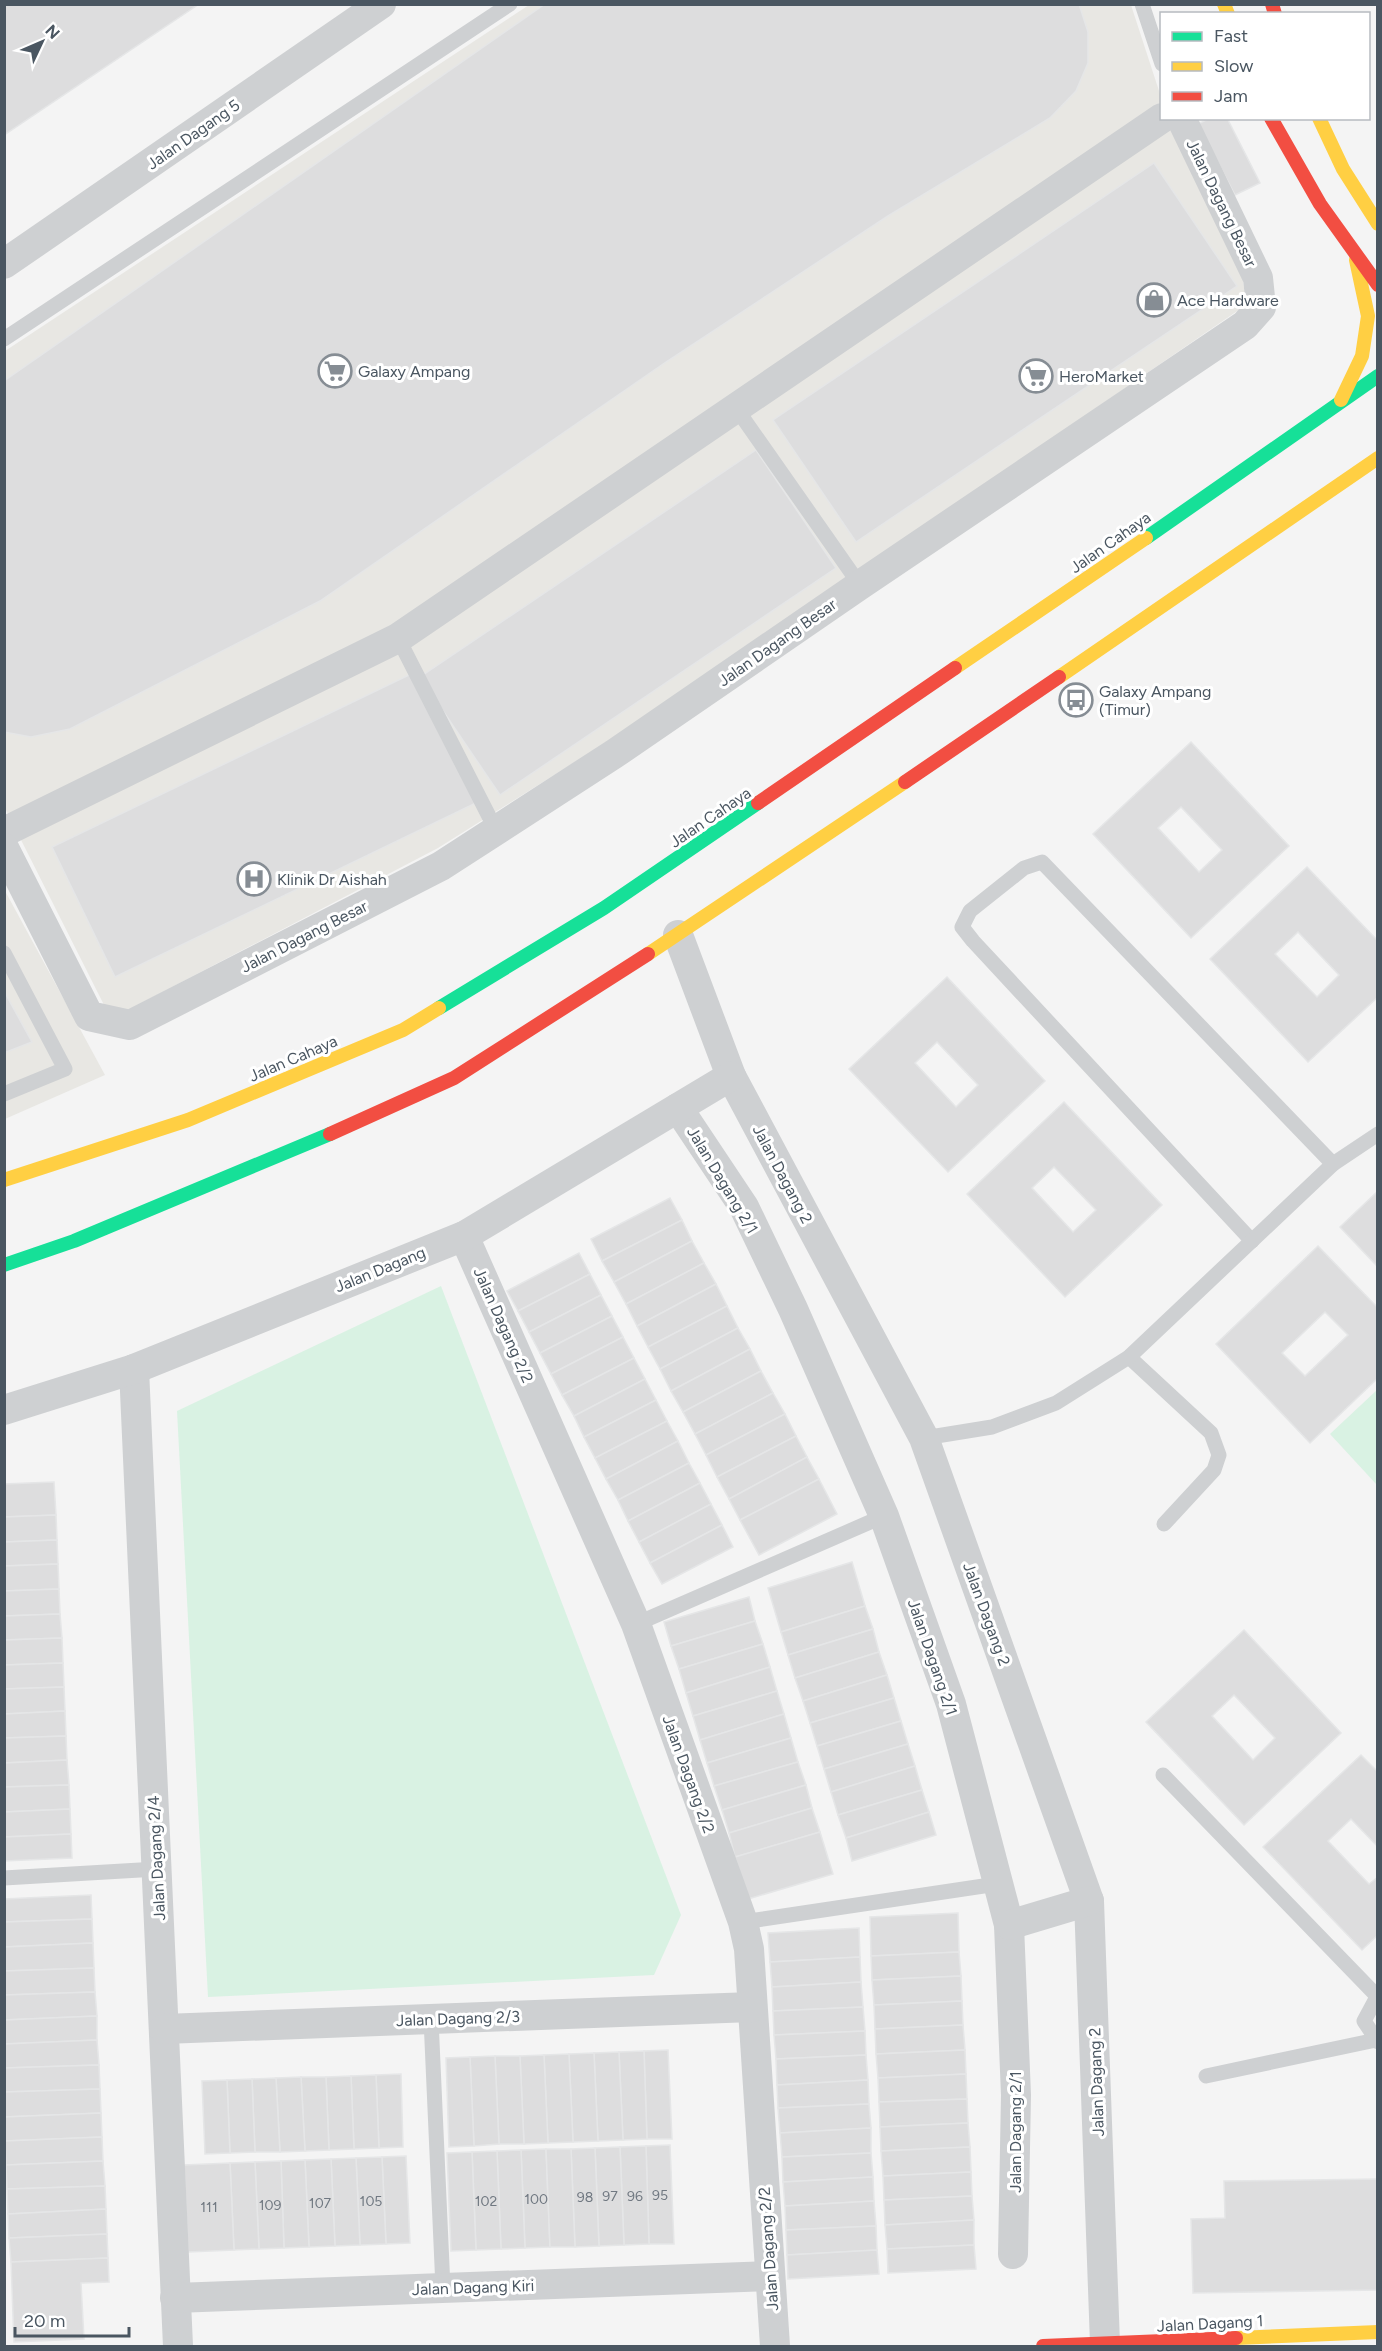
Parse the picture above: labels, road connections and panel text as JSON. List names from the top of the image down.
{
  "streets": {
    "main road": ["Jalan Cahaya", "Jalan Dagang 1"],
    "street": [
      "Jalan Dagang 5",
      "Jalan Dagang Besar",
      "Jalan Dagang 2",
      "Jalan Dagang 2/1",
      "Jalan Dagang",
      "Jalan Dagang 2/2",
      "Jalan Dagang 2/4",
      "Jalan Dagang 2/3",
      "Jalan Dagang Kiri"
    ]
  },
  "crossings": [
    ["Jalan Dagang 2", "Jalan Dagang"],
    ["Jalan Dagang 2", "Jalan Dagang 1"],
    ["Jalan Dagang 2/1", "Jalan Dagang"],
    ["Jalan Dagang", "Jalan Dagang 2/2"],
    ["Jalan Dagang", "Jalan Dagang 2/4"],
    ["Jalan Dagang 2/2", "Jalan Dagang 2/3"],
    ["Jalan Dagang 2/2", "Jalan Dagang Kiri"],
    ["Jalan Dagang 2/4", "Jalan Dagang 2/3"],
    ["Jalan Dagang 2/4", "Jalan Dagang Kiri"]
  ],
  "places": {
    "shop": ["Ace Hardware"],
    "supermarket": ["Galaxy Ampang", "HeroMarket"],
    "bus stop": ["Galaxy Ampang (Timur)"],
    "hospital": ["Klinik Dr Aishah"]
  },
  "house_numbers": [
    "95",
    "97",
    "96",
    "98",
    "100",
    "105",
    "102",
    "107",
    "109",
    "111"
  ],
  "legend": ["Fast", "Slow", "Jam"],
  "scale_bar": "20 m",
  "north": "top right"
}
